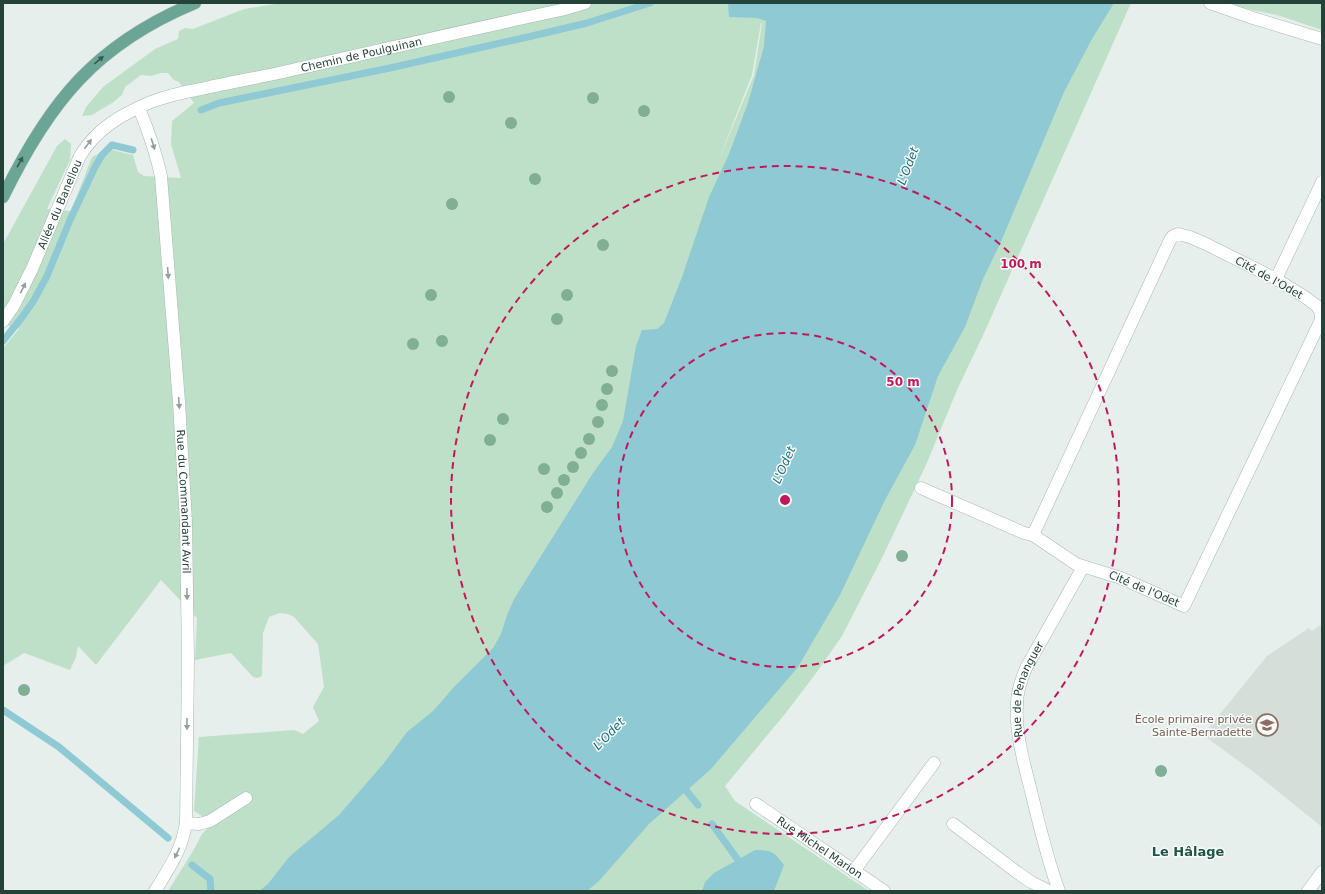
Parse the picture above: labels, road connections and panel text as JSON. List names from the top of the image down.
{
  "streets": {
    "street": [
      "Chemin de Poulguinan",
      "Allée du Banellou",
      "Cité de l'Odet",
      "Rue du Commandant Avril",
      "Rue de Penanguer",
      "Rue Michel Marion"
    ]
  },
  "crossings": [
    ["Chemin de Poulguinan", "Allée du Banellou"],
    ["Chemin de Poulguinan", "Rue du Commandant Avril"],
    ["Allée du Banellou", "Rue du Commandant Avril"],
    ["Cité de l'Odet", "Rue de Penanguer"]
  ],
  "one_way": ["Allée du Banellou", "Rue du Commandant Avril"],
  "districts": ["Le Hâlage"],
  "water": ["L'Odet"],
  "places": {
    "school or university": ["École primaire privée Sainte-Bernadette"]
  },
  "rings": ["100 m", "50 m"]
}
